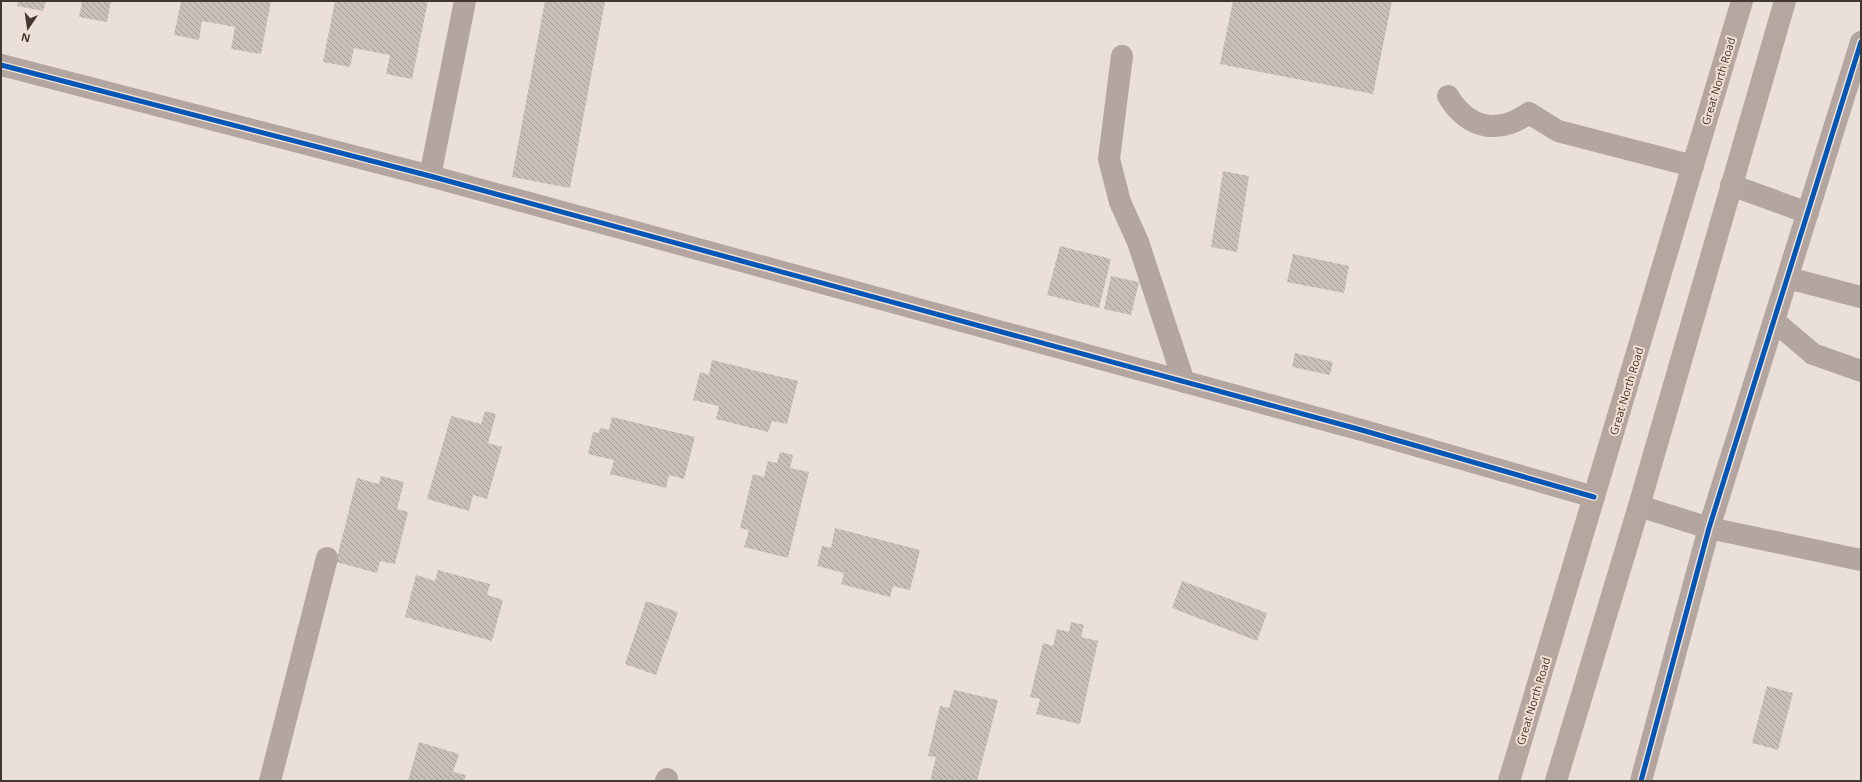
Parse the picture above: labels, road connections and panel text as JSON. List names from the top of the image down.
{
  "streets": {
    "main road": ["Great North Road"]
  },
  "north": "bottom"
}
